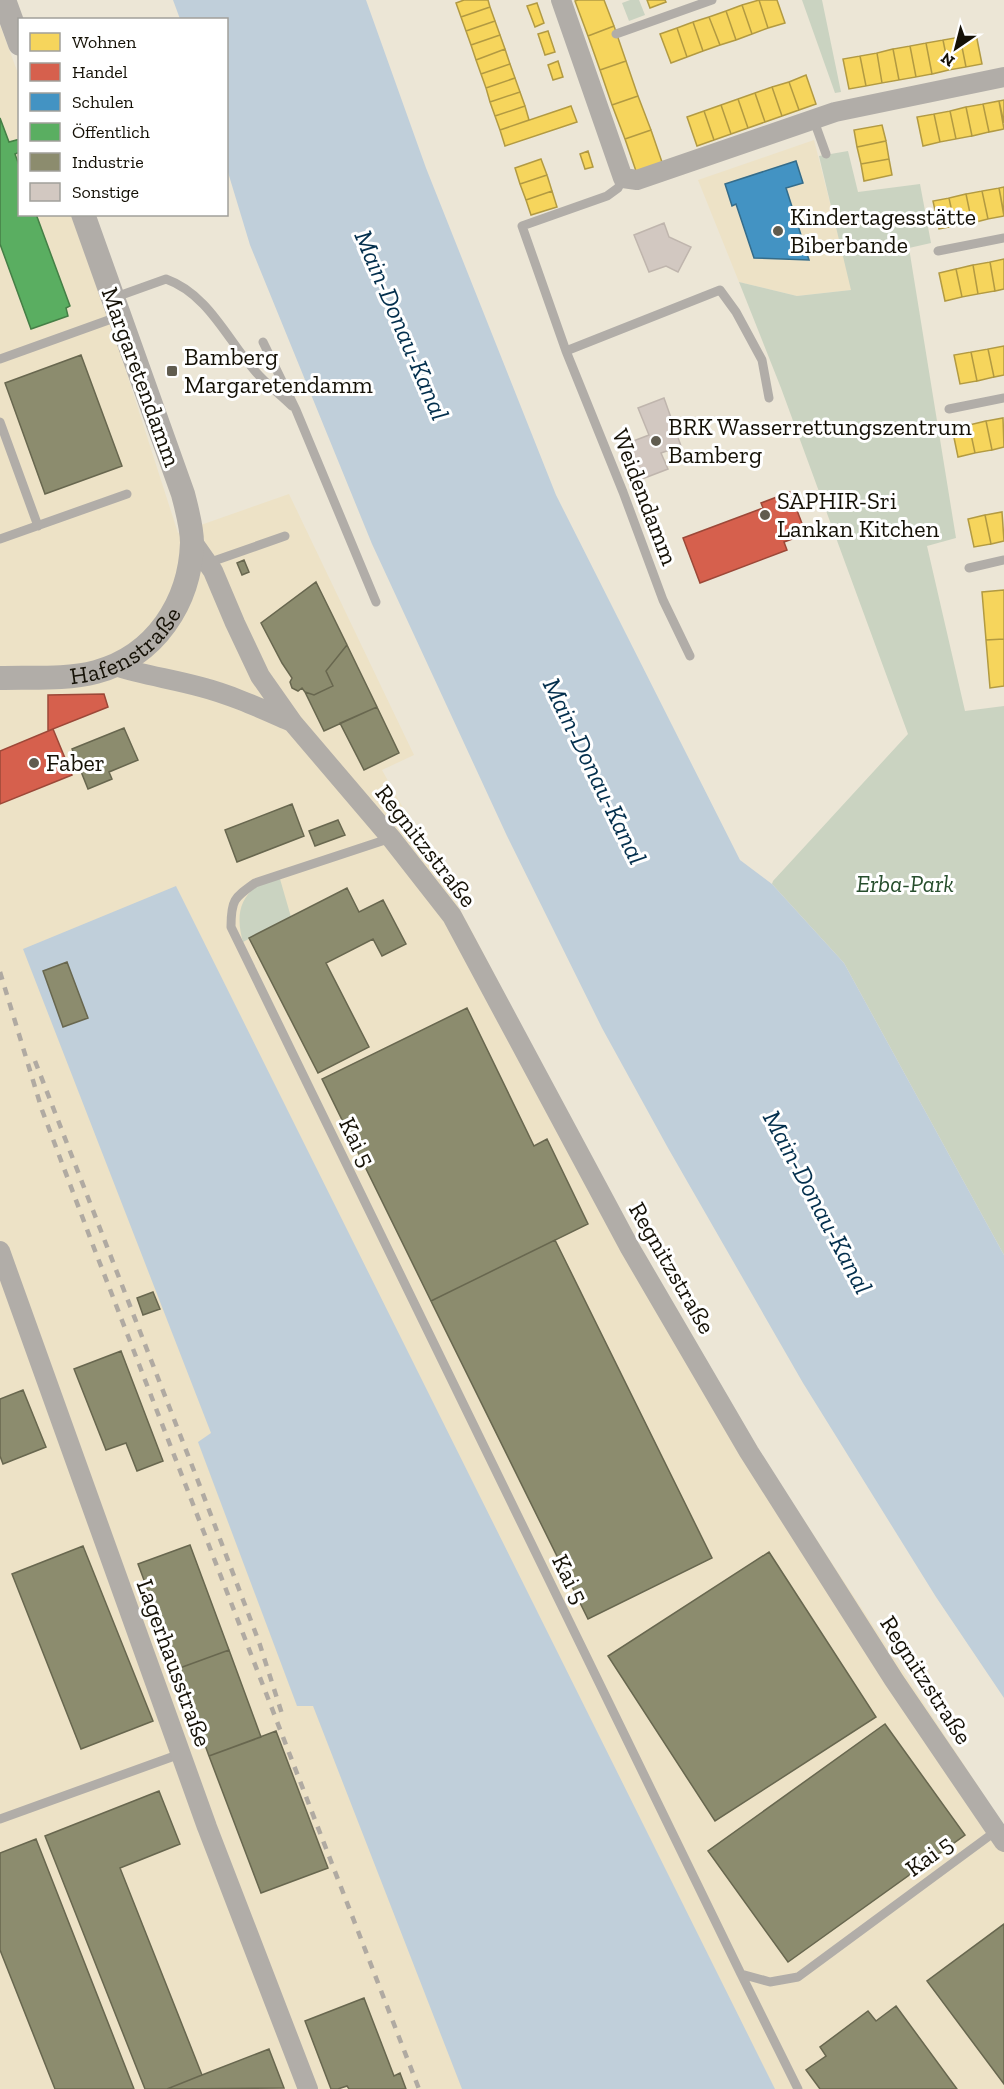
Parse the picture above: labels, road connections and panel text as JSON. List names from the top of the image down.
{
  "streets": {
    "street": [
      "Margaretendamm",
      "Hafenstraße",
      "Regnitzstraße",
      "Lagerhausstraße"
    ],
    "lane": ["Weidendamm", "Kai 5"]
  },
  "crossings": [
    ["Margaretendamm", "Hafenstraße"],
    ["Margaretendamm", "Regnitzstraße"],
    ["Hafenstraße", "Regnitzstraße"],
    ["Regnitzstraße", "Kai 5"]
  ],
  "water": ["Main-Donau-Kanal"],
  "parks": ["Erba-Park"],
  "places": {
    "other": [
      "Kindertagesstätte Biberbande",
      "BRK Wasserrettungszentrum Bamberg",
      "SAPHIR-Sri Lankan Kitchen",
      "Faber"
    ],
    "transit": ["Bamberg Margaretendamm"]
  },
  "legend": [
    "Wohnen",
    "Handel",
    "Schulen",
    "Öffentlich",
    "Industrie",
    "Sonstige"
  ],
  "north": "bottom left"
}
